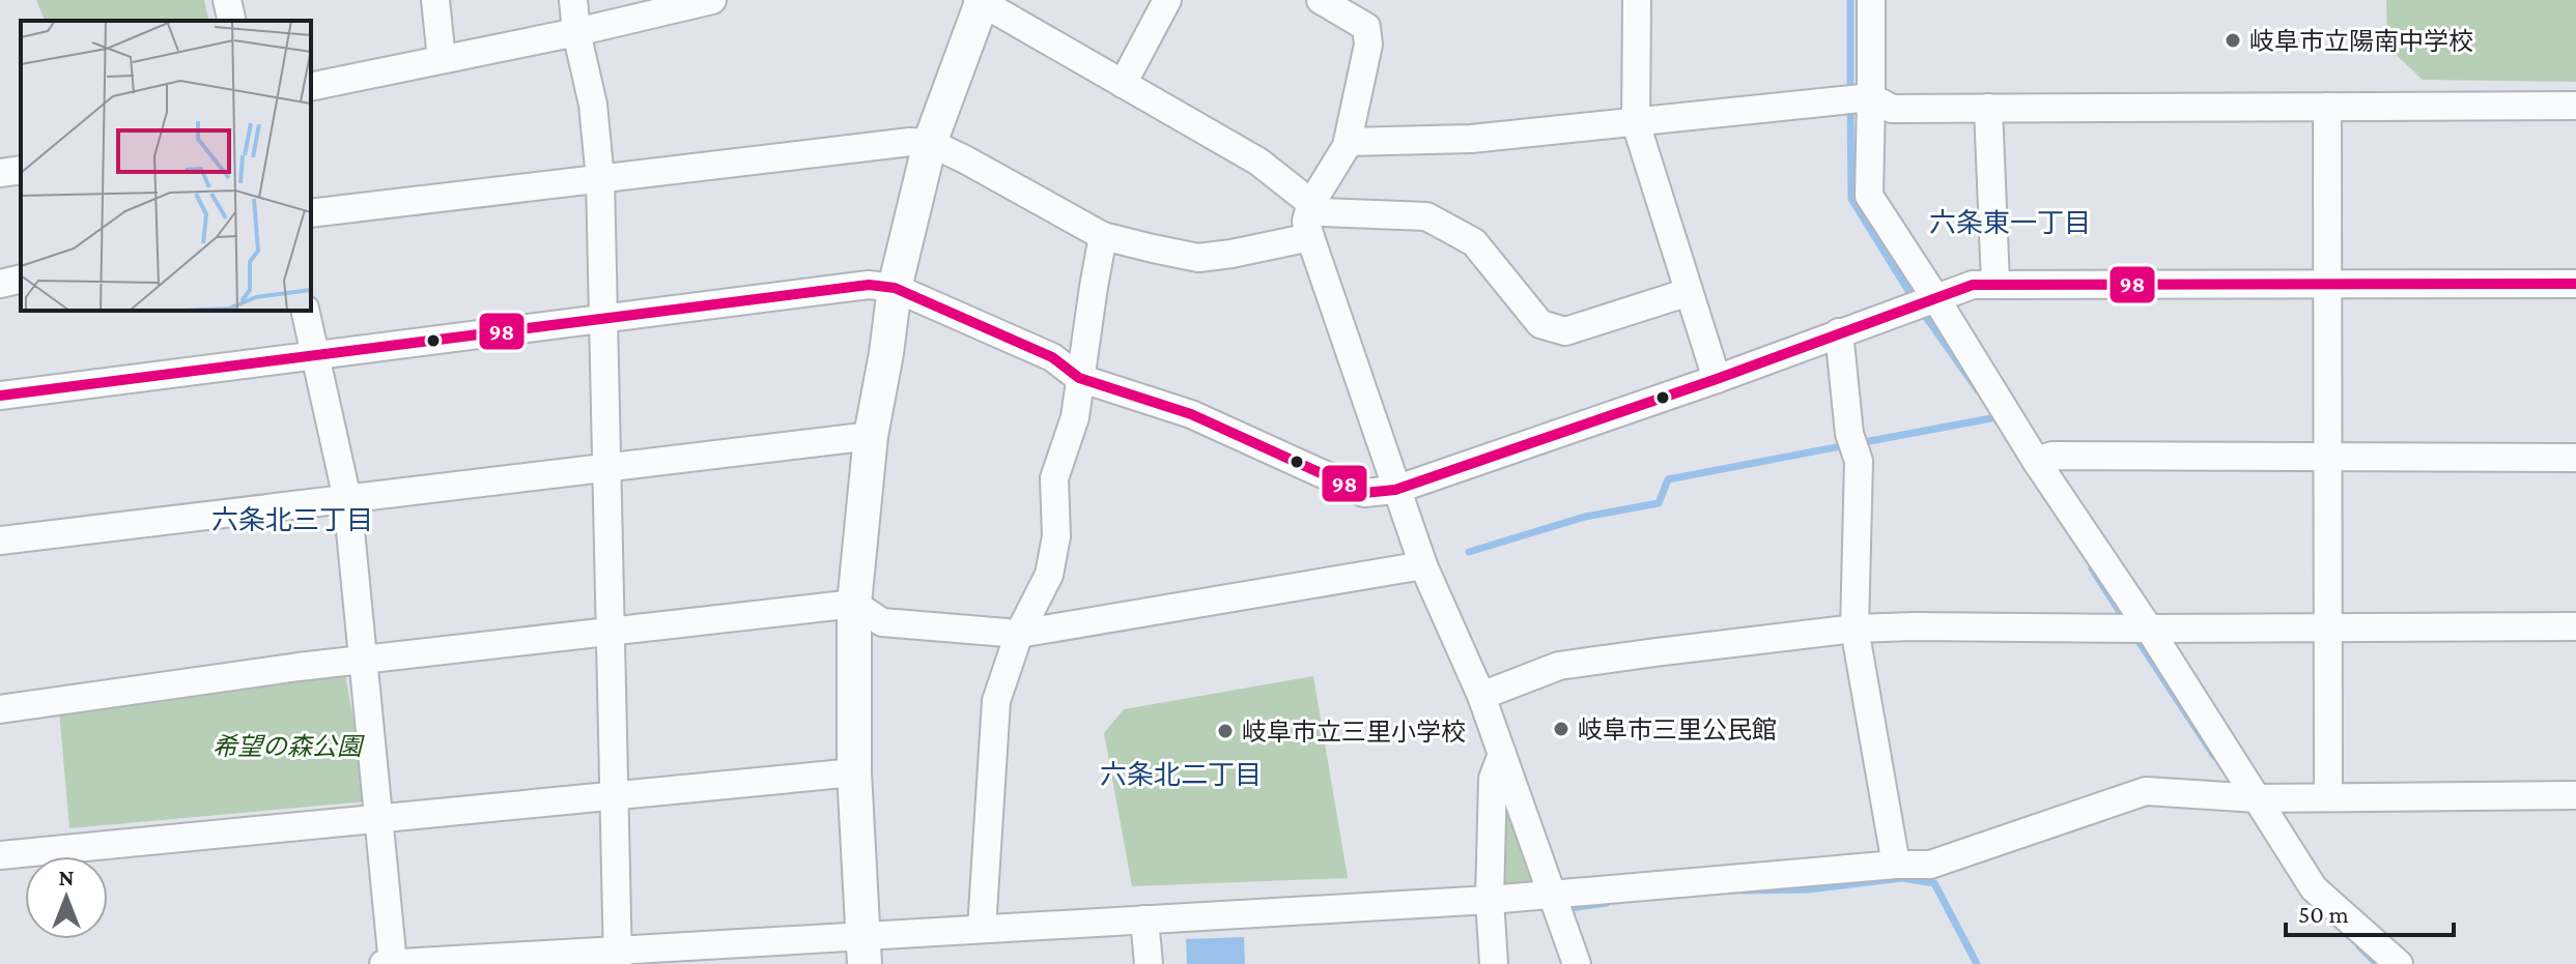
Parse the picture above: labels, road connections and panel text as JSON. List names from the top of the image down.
{
  "districts": ["六条東一丁目", "六条北三丁目", "六条北二丁目"],
  "parks": ["希望の森公園"],
  "places": ["岐阜市立陽南中学校", "岐阜市三里公民館", "岐阜市立三里小学校"],
  "lines": ["transit line 98"],
  "scale_bar": "50 m",
  "north": "top"
}
